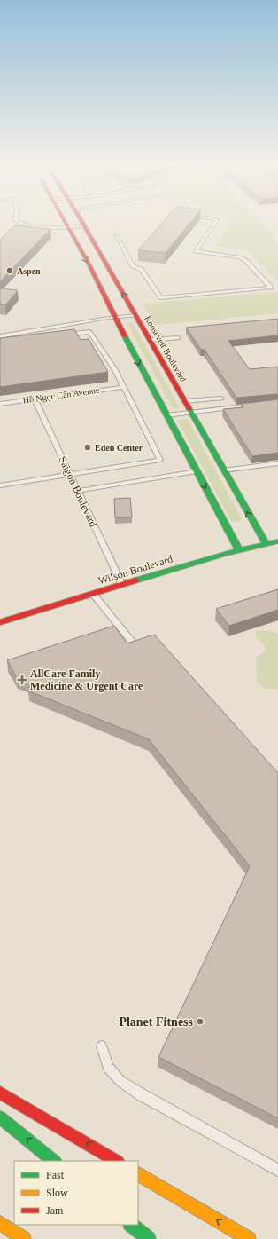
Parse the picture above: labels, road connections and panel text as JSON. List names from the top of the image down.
{
  "streets": {
    "main road": ["Roosevelt Boulevard", "Wilson Boulevard"],
    "lane": ["Hồ Ngọc Cẩn Avenue", "Saigon Boulevard"]
  },
  "crossings": [
    ["Roosevelt Boulevard", "Wilson Boulevard"],
    ["Hồ Ngọc Cẩn Avenue", "Saigon Boulevard"],
    ["Saigon Boulevard", "Wilson Boulevard"]
  ],
  "places": {
    "other": ["Aspen", "Eden Center", "Planet Fitness"],
    "health": ["AllCare Family Medicine & Urgent Care"]
  },
  "legend": ["Fast", "Slow", "Jam"]
}
